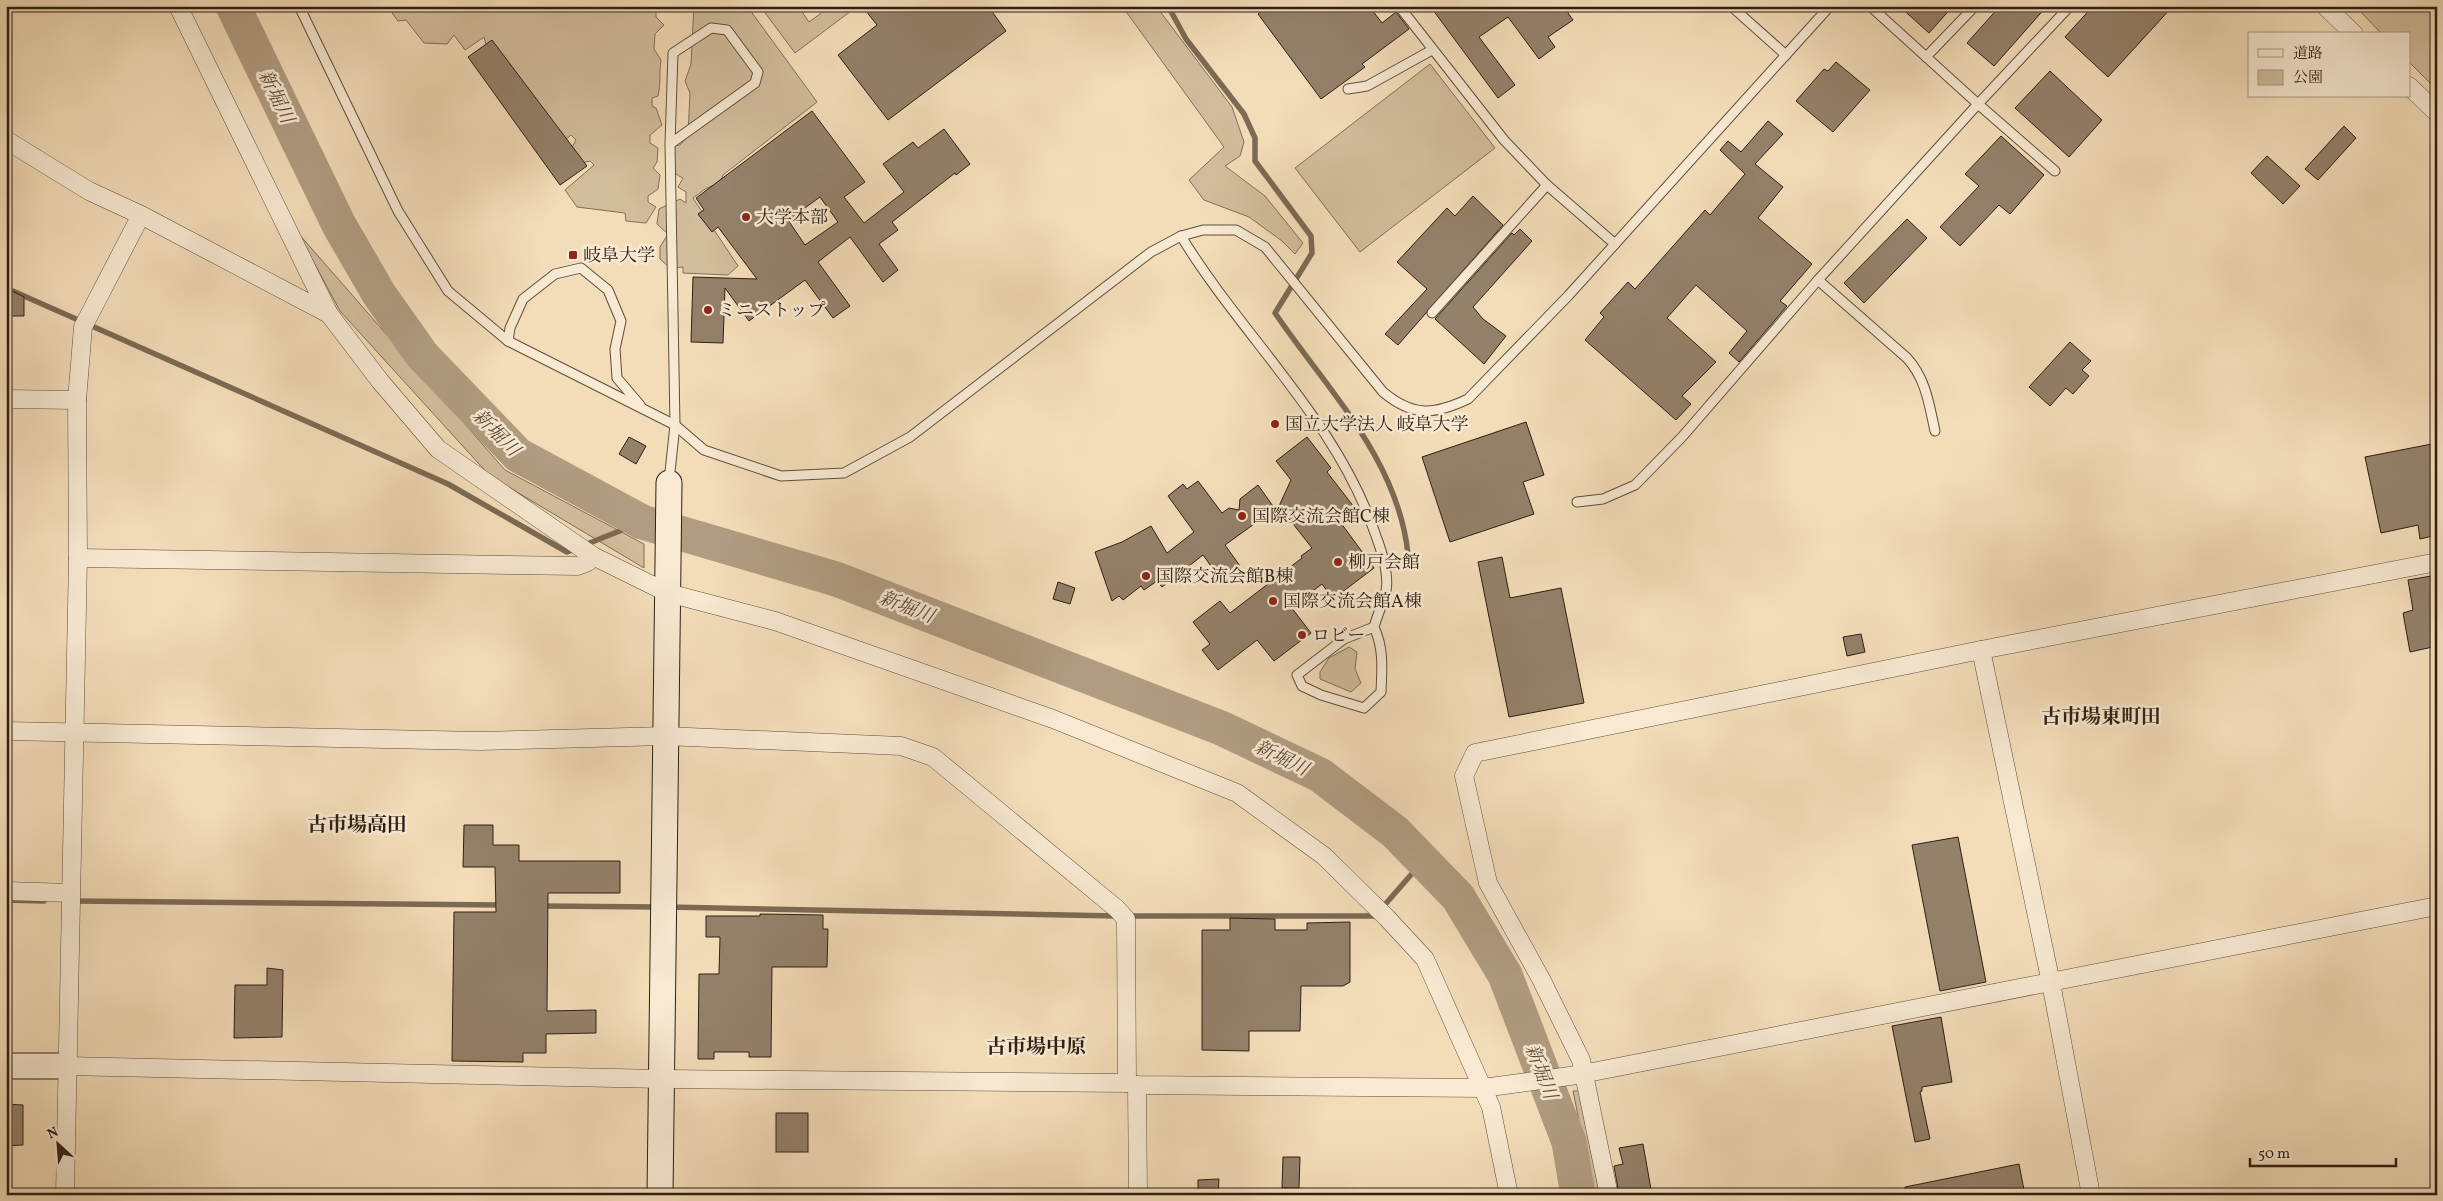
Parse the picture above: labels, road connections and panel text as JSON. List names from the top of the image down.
{
  "districts": ["古市場東町田", "古市場高田", "古市場中原"],
  "water": ["新堀川"],
  "places": {
    "other": [
      "大学本部",
      "ミニストップ",
      "国立大学法人 岐阜大学",
      "国際交流会館C棟",
      "柳戸会館",
      "国際交流会館B棟",
      "国際交流会館A棟",
      "ロビー"
    ],
    "transit": ["岐阜大学"]
  },
  "legend": ["道路", "公園"],
  "scale_bar": "50 m",
  "north": "top left"
}
